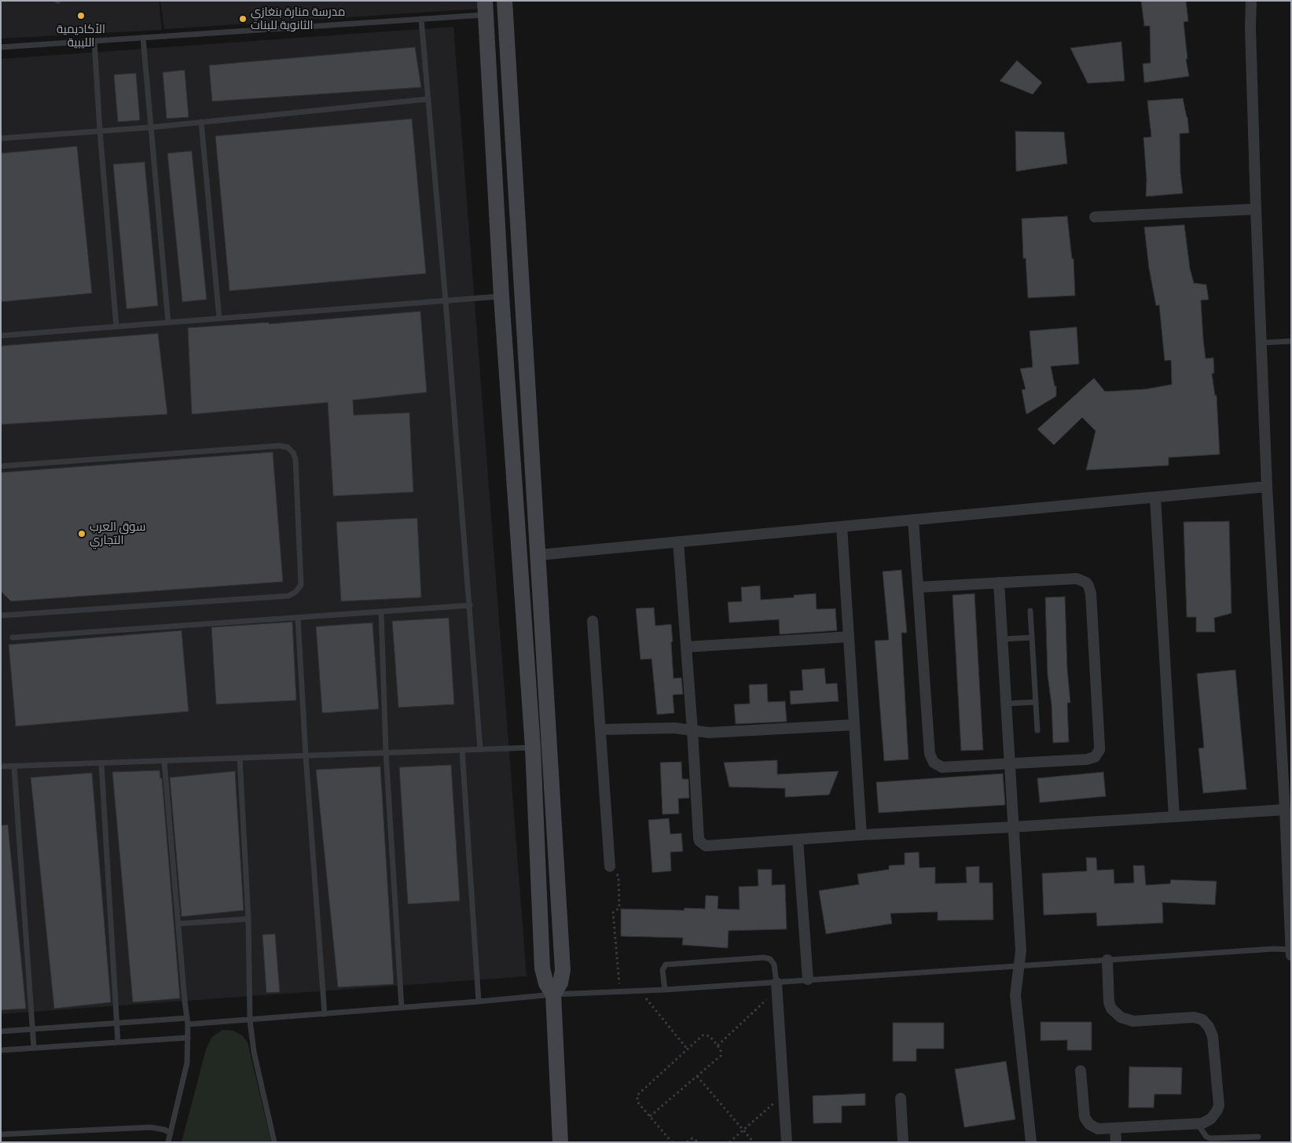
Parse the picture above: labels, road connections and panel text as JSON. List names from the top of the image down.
{
  "places": ["الأكاديمية الليبية", "مدرسة منارة بنغازي الثانوية للبنات", "سوق العرب التجاري"]
}
